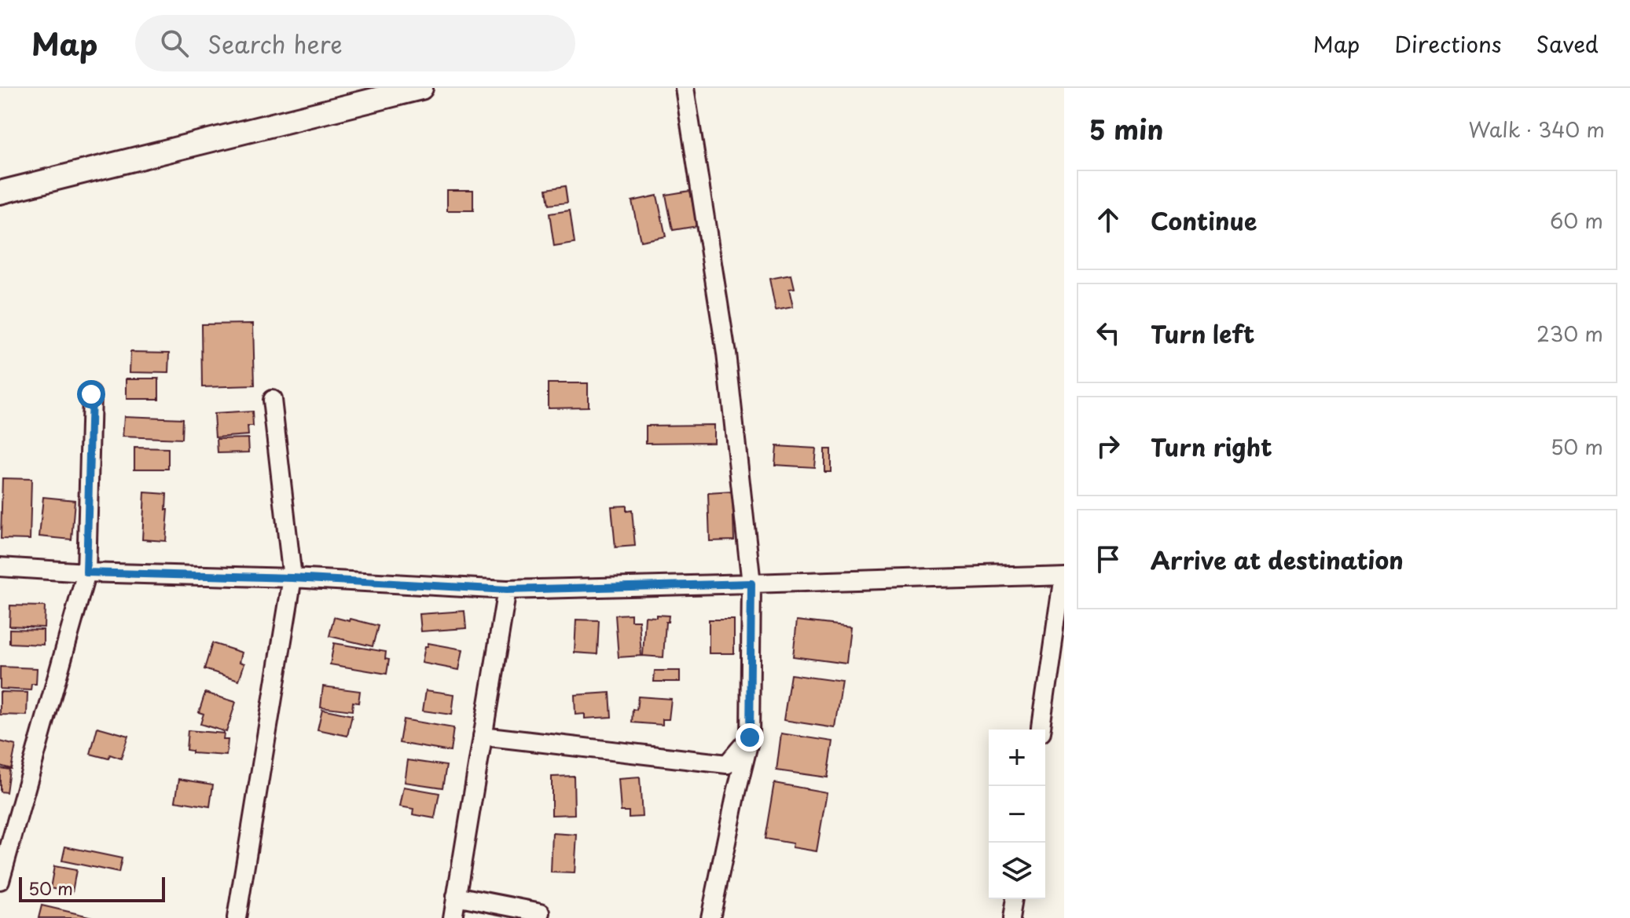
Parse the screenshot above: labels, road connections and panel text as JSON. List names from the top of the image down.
{
  "scale_bar": "50 m",
  "page": {
    "header": "Map",
    "search": "Search here",
    "nav": ["Map", "Directions", "Saved"],
    "heading": ["5 min", "Walk · 340 m"],
    "list": [
      ["Continue", "60 m"],
      ["Turn left", "230 m"],
      ["Turn right", "50 m"],
      "Arrive at destination"
    ],
    "map_buttons": ["+", "−"],
    "scale": "50 m"
  }
}
